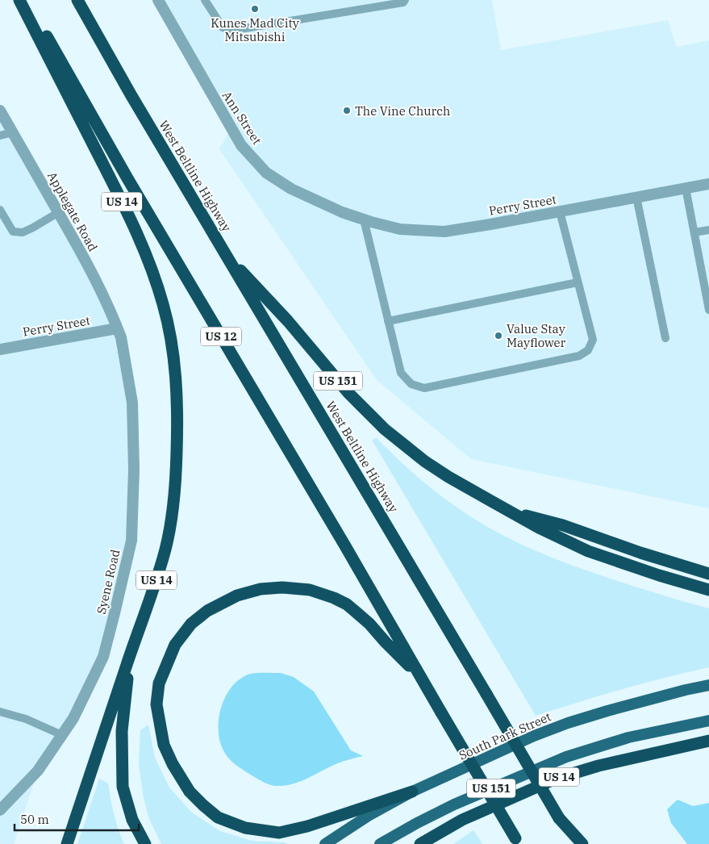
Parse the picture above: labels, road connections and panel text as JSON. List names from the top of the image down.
{
  "streets": {
    "highway": [
      "West Beltline Highway",
      "US 14",
      "US 12",
      "US 151"
    ],
    "main road": ["South Park Street"],
    "street": [
      "Ann Street",
      "Perry Street",
      "Applegate Road",
      "Syene Road"
    ]
  },
  "crossings": [
    ["Ann Street", "Perry Street"],
    ["West Beltline Highway", "US 151"],
    ["Perry Street", "Applegate Road"],
    ["Perry Street", "Syene Road"],
    ["Applegate Road", "Syene Road"]
  ],
  "places": ["Kunes Mad City Mitsubishi", "The Vine Church", "Value Stay Mayflower"],
  "scale_bar": "50 m"
}
